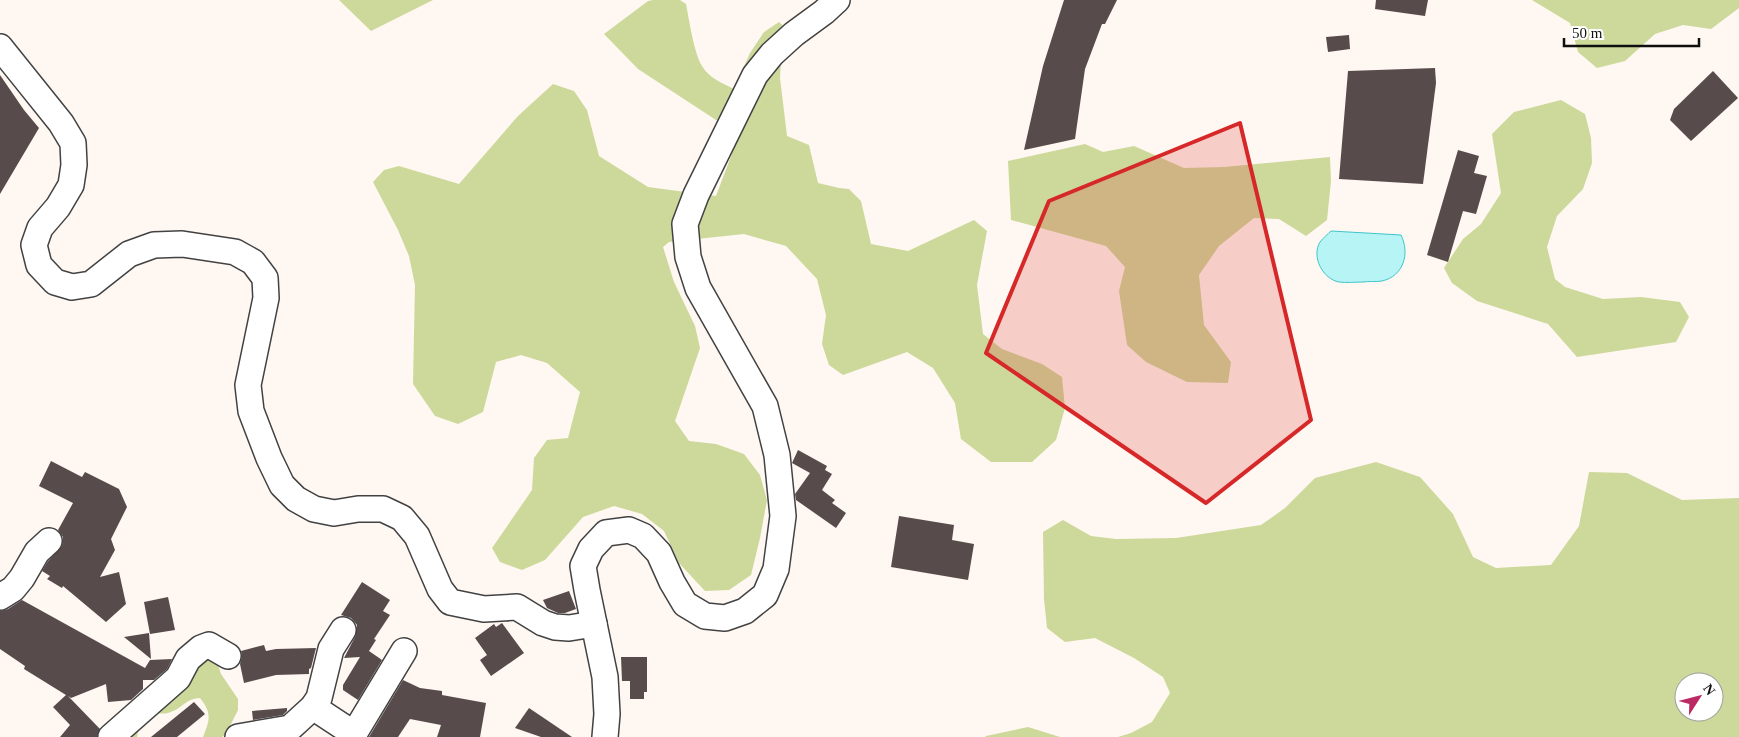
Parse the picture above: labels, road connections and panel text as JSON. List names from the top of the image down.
{
  "scale_bar": "50 m",
  "north": "top right"
}
